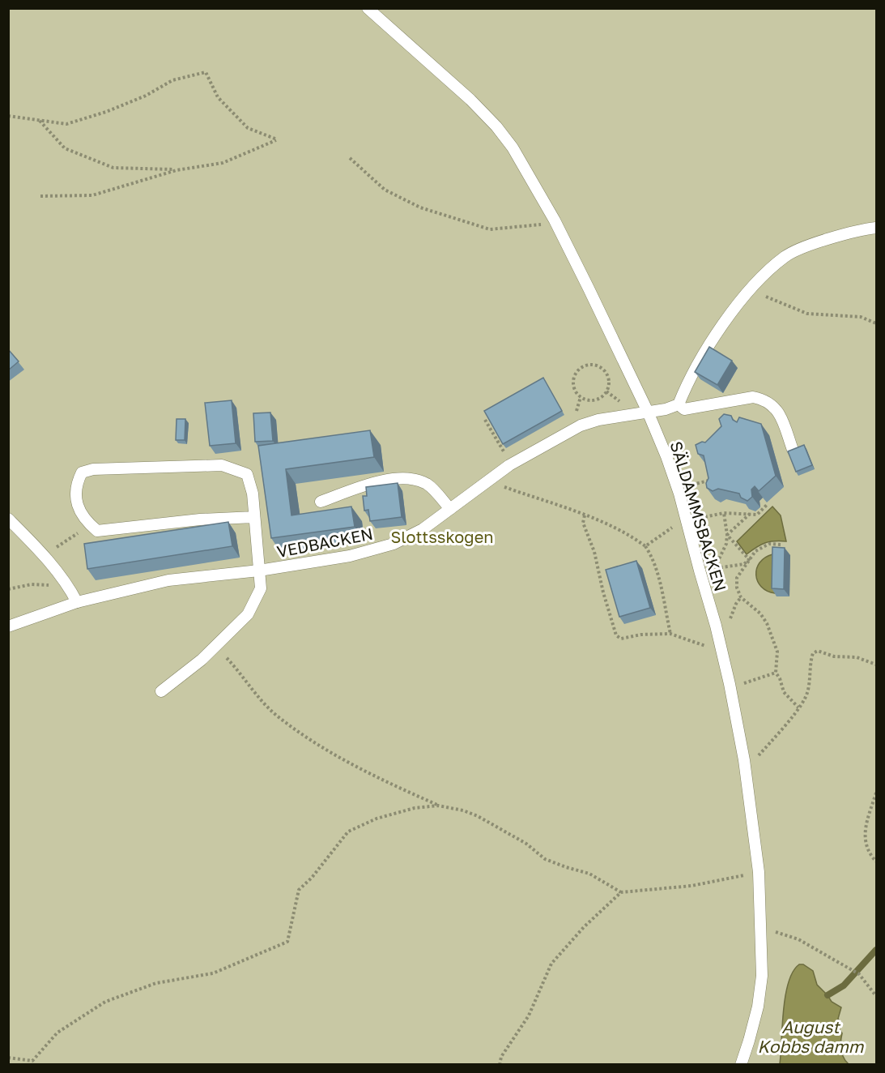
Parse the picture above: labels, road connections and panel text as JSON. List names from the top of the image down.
{
  "streets": {
    "lane": ["SÄLDAMMSBACKEN", "VEDBACKEN"]
  },
  "crossings": [
    ["SÄLDAMMSBACKEN", "VEDBACKEN"]
  ],
  "water": ["August Kobbs damm"],
  "parks": ["Slottsskogen"]
}
